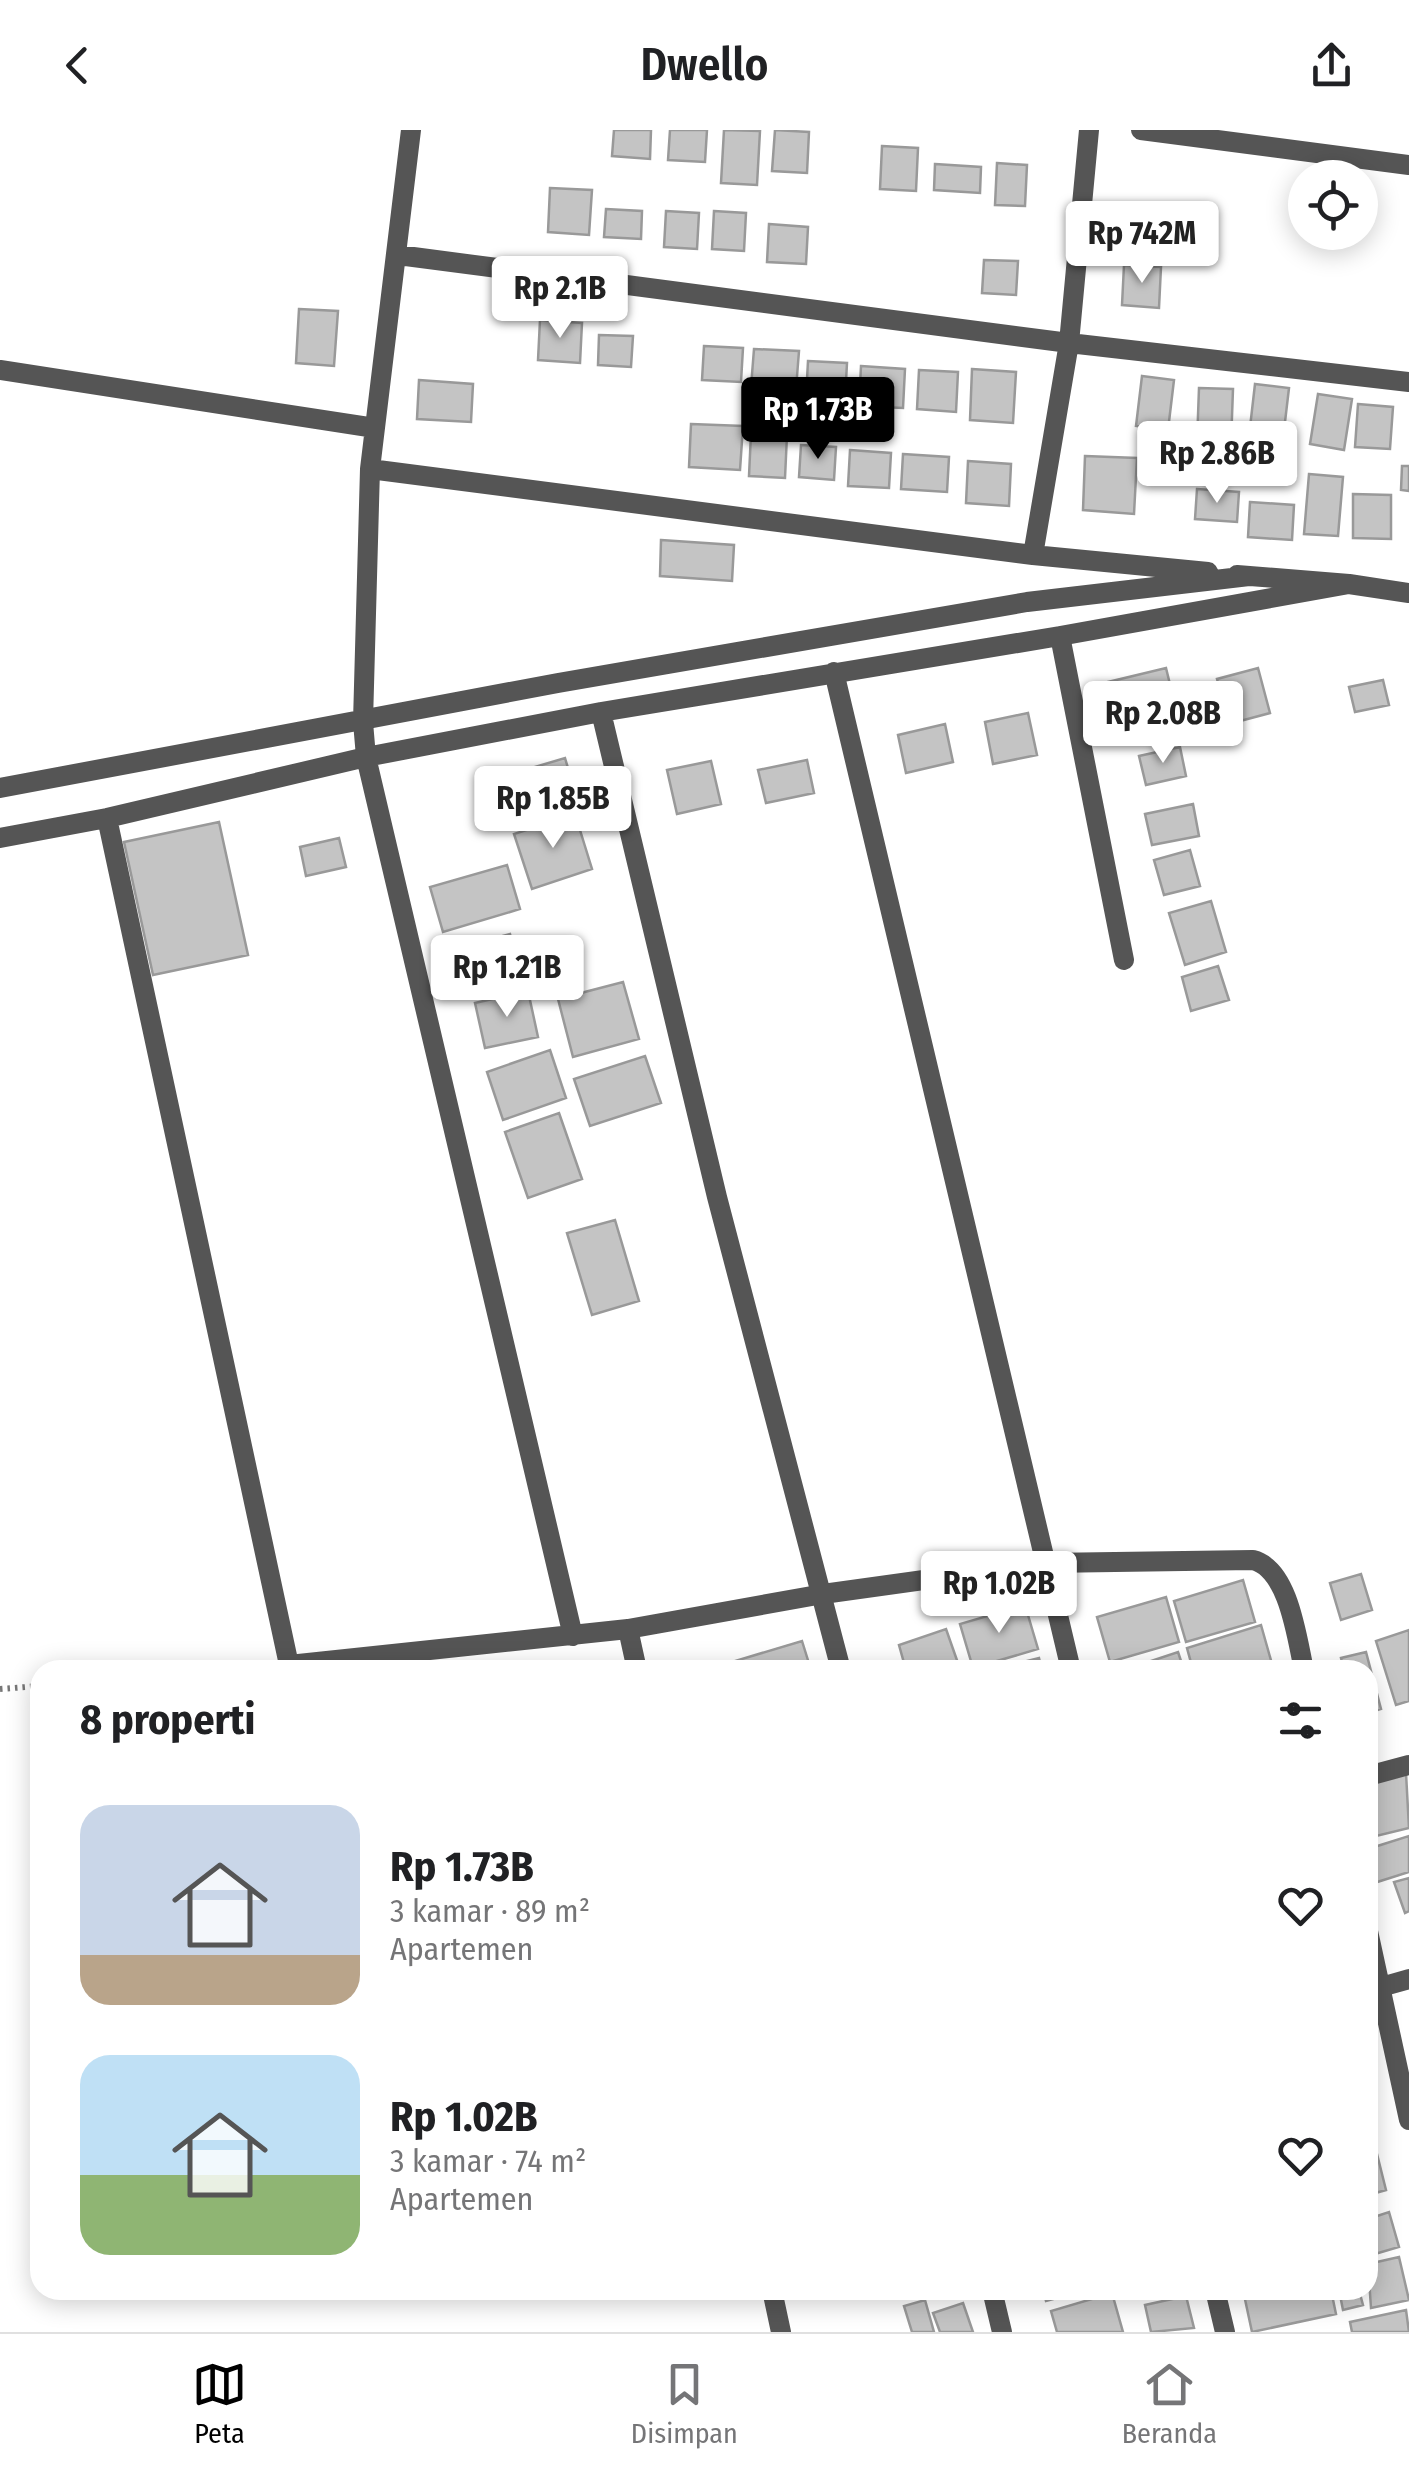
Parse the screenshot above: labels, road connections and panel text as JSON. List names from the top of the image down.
{
  "page": {
    "header": "Dwello",
    "price": [
      "Rp 742M",
      "Rp 2.1B",
      "Rp 1.73B",
      "Rp 2.86B",
      "Rp 2.08B",
      "Rp 1.85B",
      "Rp 1.21B",
      "Rp 1.02B"
    ],
    "heading": "8 properti",
    "list": [
      {
        "name": "Rp 1.73B",
        "note": "3 kamar · 89 m² · Apartemen"
      },
      {
        "name": "Rp 1.02B",
        "note": "3 kamar · 74 m² · Apartemen"
      }
    ],
    "tabs": ["Peta", "Disimpan", "Beranda"]
  }
}
